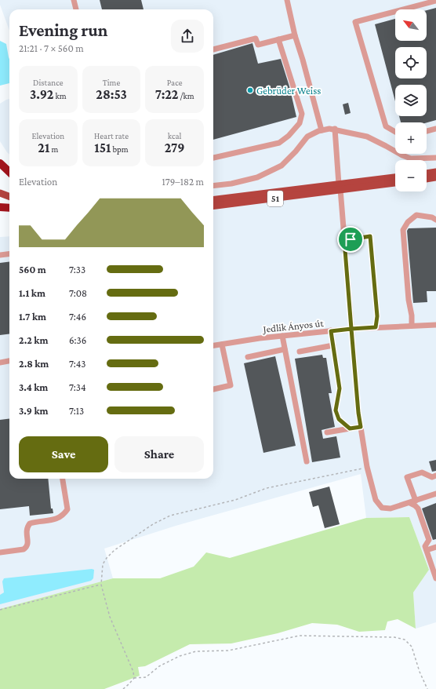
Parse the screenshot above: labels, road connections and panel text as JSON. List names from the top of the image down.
{
  "streets": {
    "main road": ["51"],
    "street": ["Jedlik Ányos út"]
  },
  "places": ["Gebrüder Weiss"],
  "north": "top left",
  "page": {
    "map_buttons": ["+", "−"],
    "heading": ["Evening run", "21:21 · 7 × 560 m"],
    "stats": [
      ["Distance", "3.92 km"],
      ["Time", "28:53"],
      ["Pace", "7:22 /km"],
      ["Elevation", "21 m"],
      ["Heart rate", "151 bpm"],
      ["kcal", "279"]
    ],
    "chart": ["Elevation", "179–182 m"],
    "list": [
      {
        "name": "560 m",
        "note": "7:33"
      },
      {
        "name": "1.1 km",
        "note": "7:08"
      },
      {
        "name": "1.7 km",
        "note": "7:46"
      },
      {
        "name": "2.2 km",
        "note": "6:36"
      },
      {
        "name": "2.8 km",
        "note": "7:43"
      },
      {
        "name": "3.4 km",
        "note": "7:34"
      },
      {
        "name": "3.9 km",
        "note": "7:13"
      }
    ],
    "buttons": ["Save", "Share"]
  }
}
